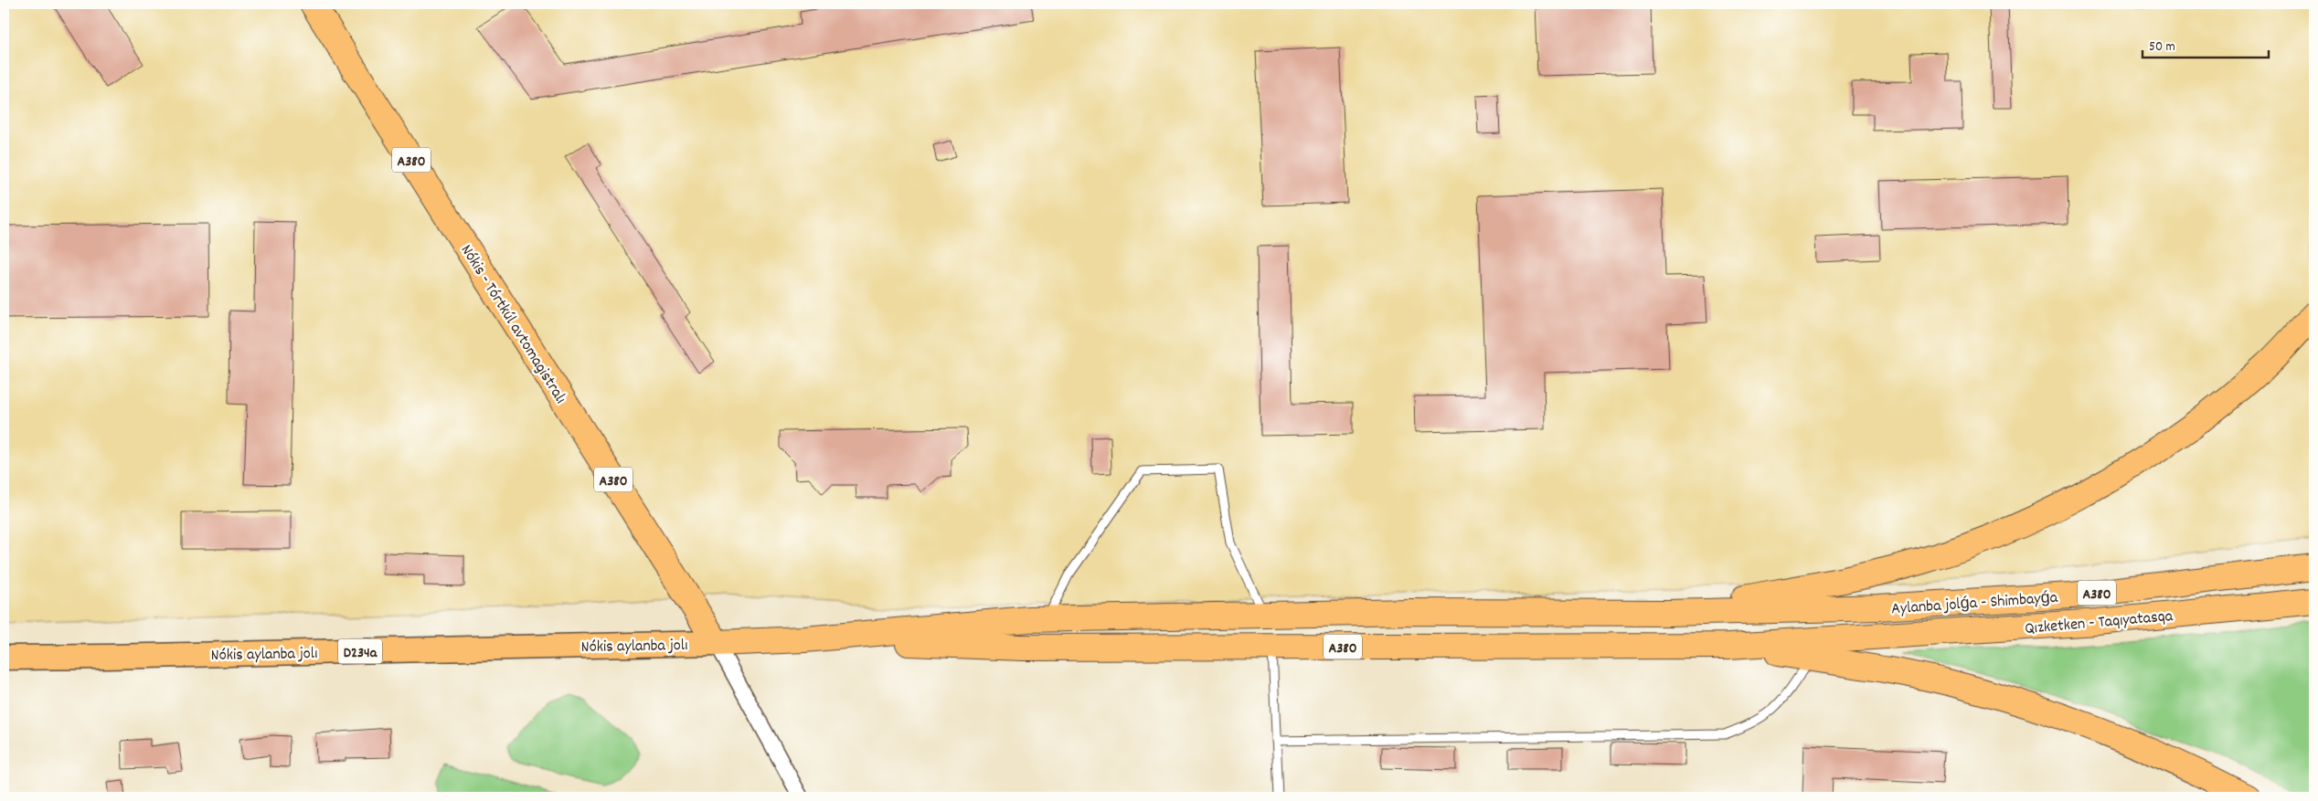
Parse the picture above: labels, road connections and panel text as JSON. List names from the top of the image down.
{
  "streets": {
    "highway": [
      "A380",
      "Nókis - Tórtkúl avtomagistralı",
      "Aylanba jolǵa - Shimbayǵa",
      "Qızketken - Taqıyatasqa"
    ],
    "main road": ["Nókis aylanba jolı", "D234a"]
  },
  "crossings": [
    ["A380", "Nókis - Tórtkúl avtomagistralı"],
    ["A380", "Aylanba jolǵa - Shimbayǵa"],
    ["A380", "Qızketken - Taqıyatasqa"],
    ["A380", "Nókis aylanba jolı"],
    ["Nókis - Tórtkúl avtomagistralı", "Nókis aylanba jolı"]
  ],
  "scale_bar": "50 m"
}
